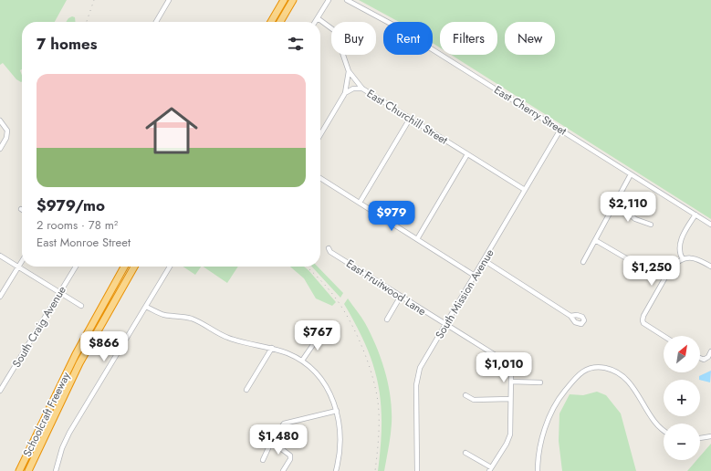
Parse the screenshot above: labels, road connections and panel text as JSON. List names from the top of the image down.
{
  "streets": {
    "highway": ["Schoolcraft Freeway"],
    "street": [
      "East Cherry Street",
      "East Churchill Street",
      "East Fruitwood Lane",
      "South Mission Avenue",
      "South Craig Avenue"
    ]
  },
  "crossings": [
    ["East Cherry Street", "South Mission Avenue"],
    ["East Churchill Street", "South Mission Avenue"],
    ["East Fruitwood Lane", "South Mission Avenue"]
  ],
  "north": "top right",
  "page": {
    "chip": [
      "Buy",
      "Rent",
      "Filters",
      "New"
    ],
    "heading": "7 homes",
    "list": [
      {
        "name": "$979/mo",
        "note": "2 rooms · 78 m² · East Monroe Street"
      }
    ],
    "price": [
      "$2,110",
      "$979",
      "$1,250",
      "$767",
      "$866",
      "$1,010",
      "$1,480"
    ],
    "map_buttons": ["+", "−"]
  }
}
